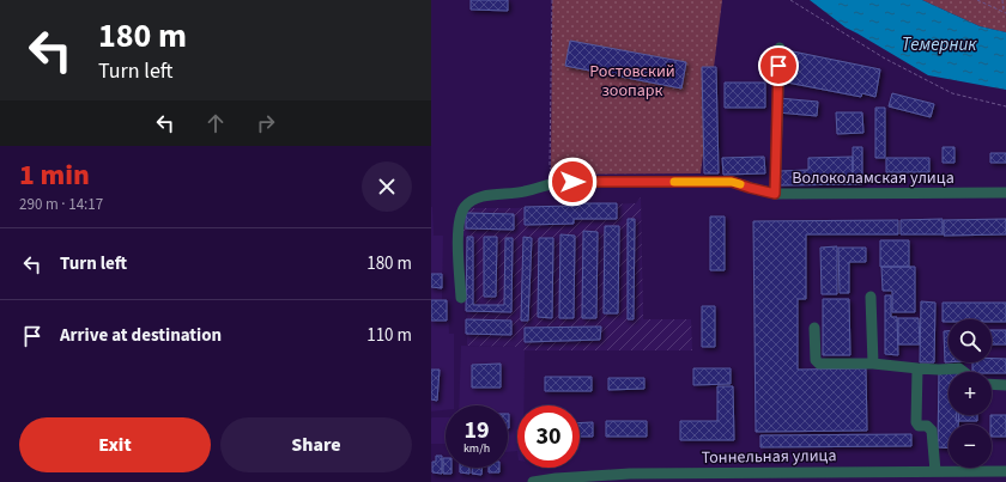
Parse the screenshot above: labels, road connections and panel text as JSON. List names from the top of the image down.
{
  "streets": {
    "street": ["Волоколамская улица", "Тоннельная улица"]
  },
  "water": ["Темерник"],
  "parks": ["Ростовский зоопарк"],
  "page": {
    "turn": ["180 m", "Turn left"],
    "heading": ["1 min", "290 m · 14:17"],
    "list": [
      {
        "name": "Turn left",
        "value": "180 m"
      },
      {
        "name": "Arrive at destination",
        "value": "110 m"
      }
    ],
    "map_buttons": ["+", "−"],
    "speed": "19 km/h",
    "limit": "30",
    "buttons": ["Exit", "Share"]
  }
}
